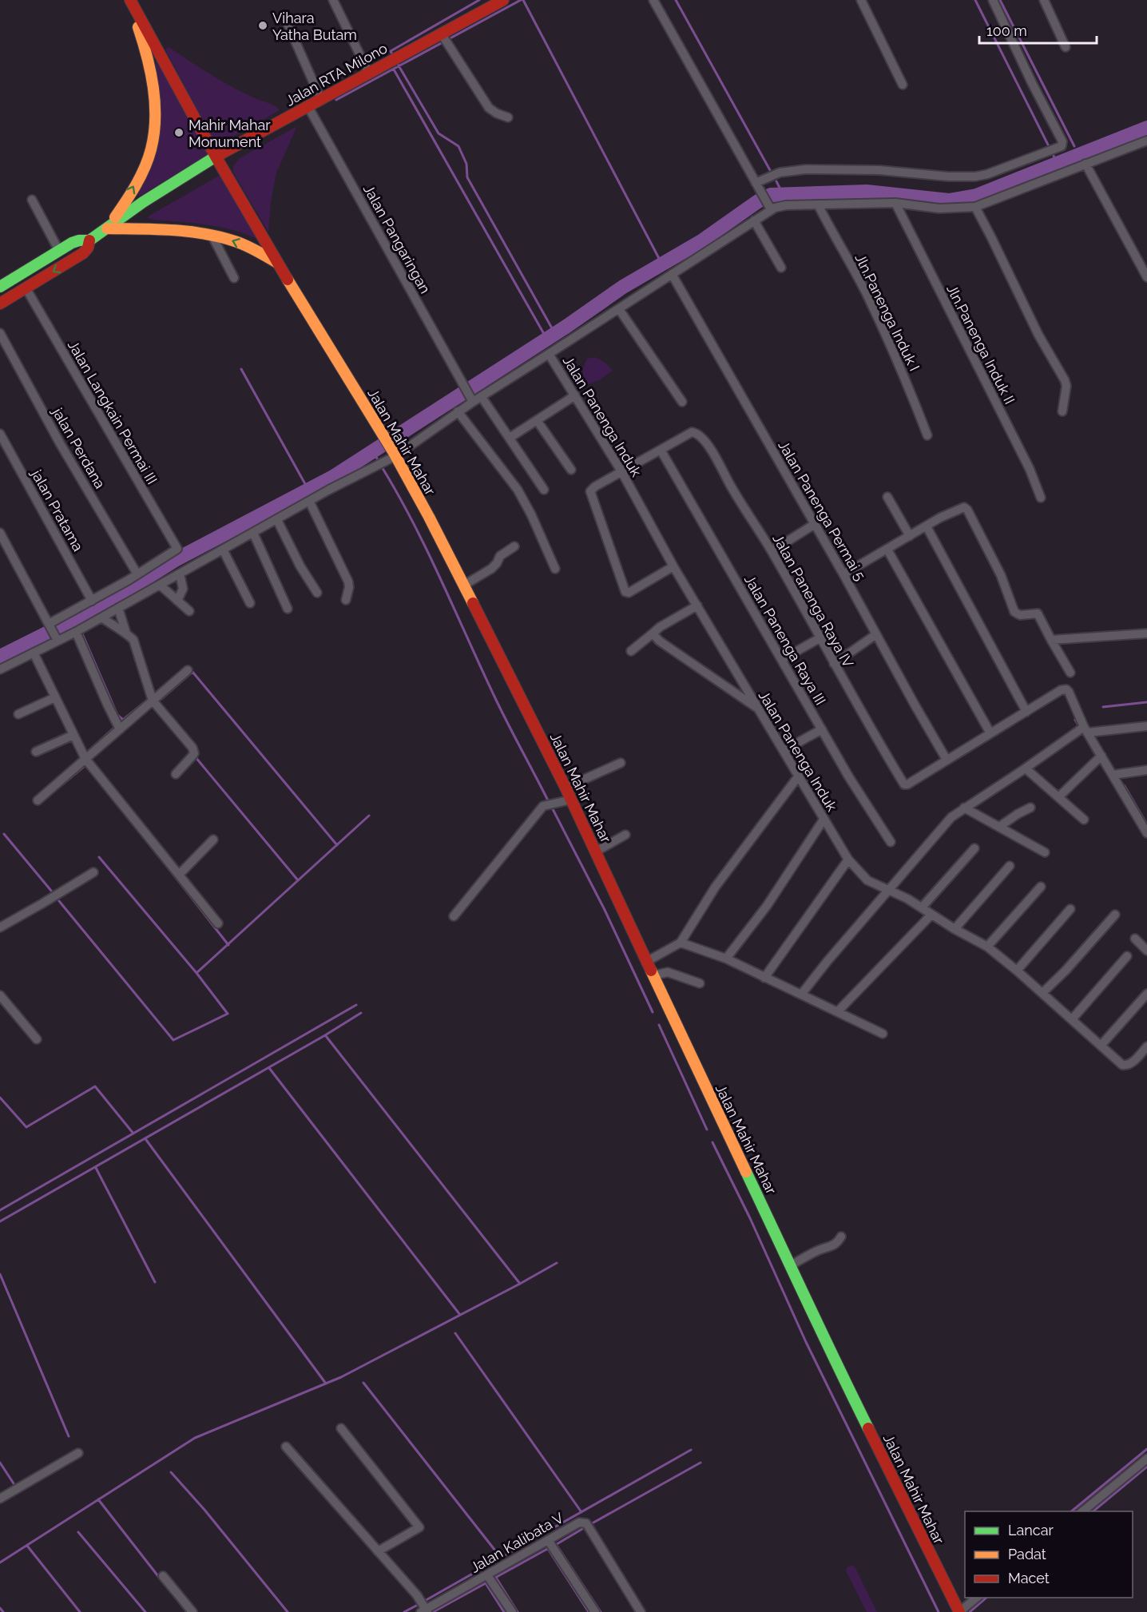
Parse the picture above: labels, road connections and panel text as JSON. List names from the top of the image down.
{
  "streets": {
    "main road": ["Jalan RTA Milono", "Jalan Mahir Mahar"],
    "street": [
      "Jalan Pangaringan",
      "Jln.Panenga Induk I",
      "Jln.Panenga Induk II",
      "Jalan Langkain Permai III",
      "Jalan Panenga Induk",
      "jalan Perdana",
      "jalan Pratama",
      "Jalan Panenga Permai 5",
      "Jalan Panenga Raya IV",
      "Jalan Panenga Raya III",
      "Jalan Kalibata V"
    ]
  },
  "crossings": [
    ["Jalan RTA Milono", "Jalan Pangaringan"],
    ["Jalan RTA Milono", "Jalan Langkain Permai III"],
    ["Jalan RTA Milono", "Jalan Mahir Mahar"],
    ["Jalan Pangaringan", "Jalan Panenga Induk"],
    ["Jalan Langkain Permai III", "jalan Perdana"],
    ["Jalan Panenga Induk", "Jalan Mahir Mahar"],
    ["Jalan Panenga Induk", "Jalan Panenga Permai 5"],
    ["Jalan Panenga Permai 5", "Jalan Panenga Raya IV"],
    ["Jalan Panenga Raya IV", "Jalan Panenga Raya III"]
  ],
  "places": ["Vihara Yatha Butam", "Mahir Mahar Monument"],
  "legend": ["Lancar", "Padat", "Macet"],
  "scale_bar": "100 m"
}
